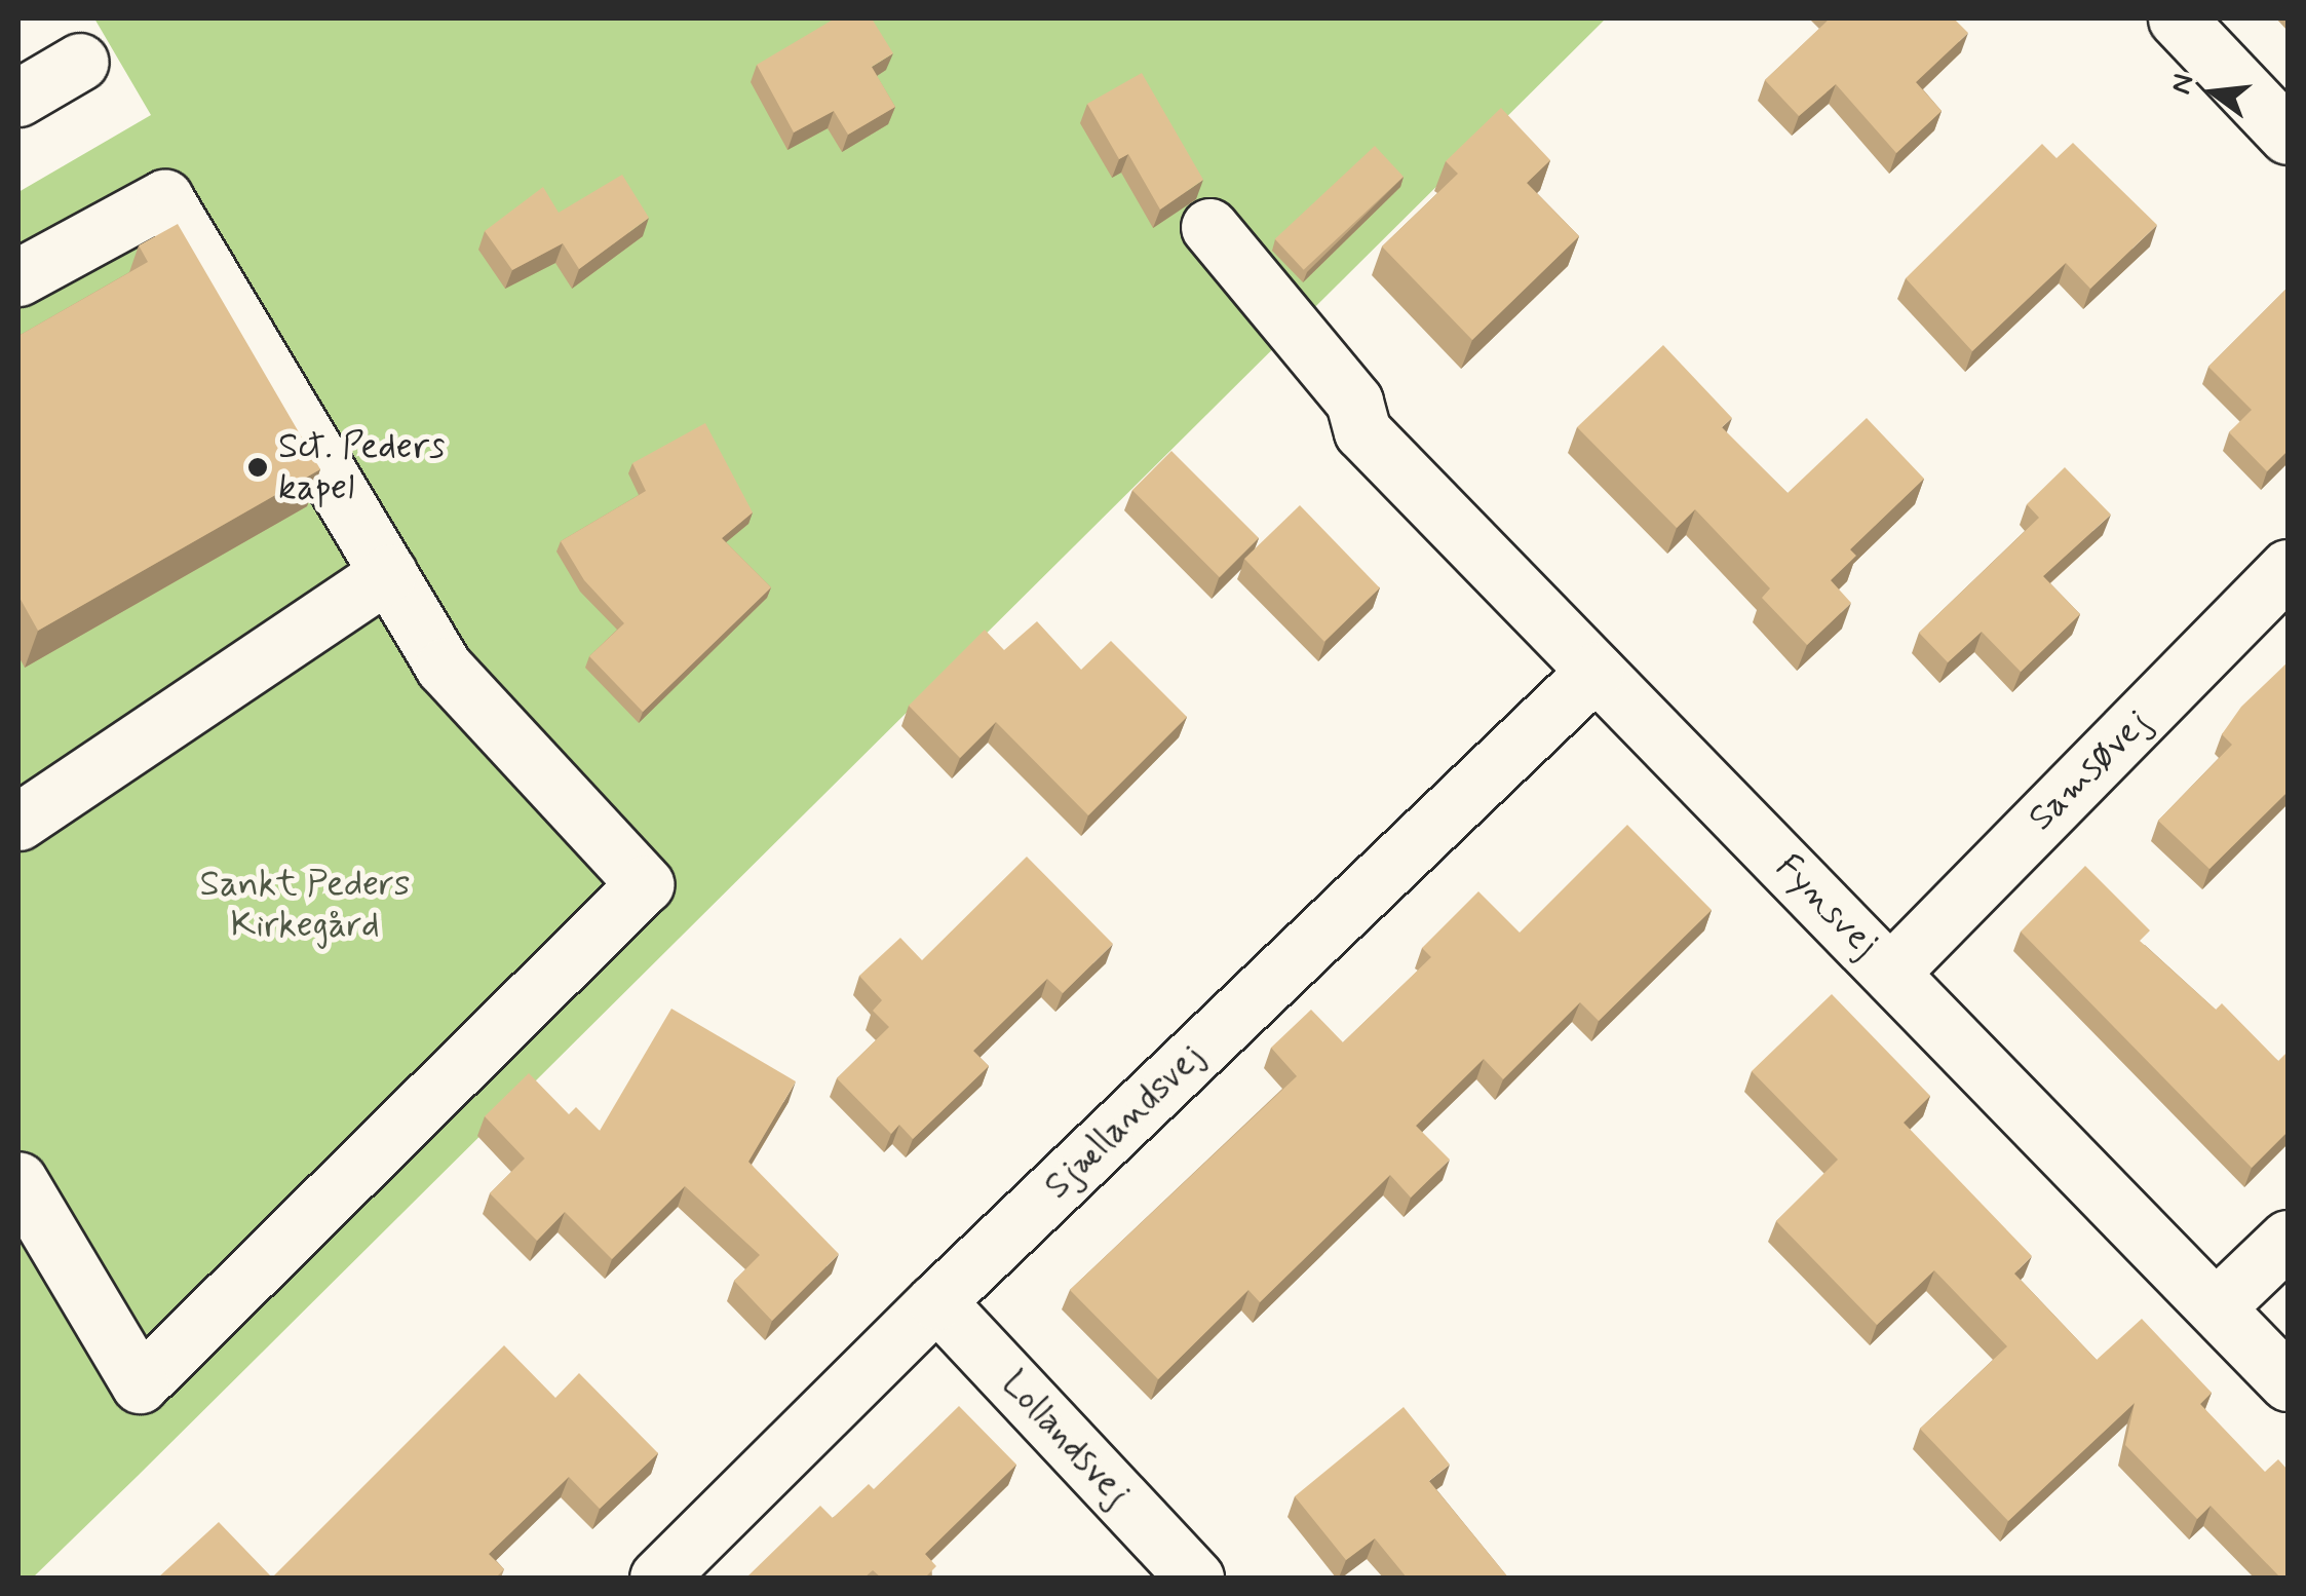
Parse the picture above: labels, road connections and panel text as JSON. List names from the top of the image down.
{
  "streets": {
    "street": [
      "Samsøvej",
      "Fynsvej",
      "Sjællandsvej",
      "Lollandsvej"
    ]
  },
  "crossings": [
    ["Samsøvej", "Fynsvej"],
    ["Fynsvej", "Sjællandsvej"],
    ["Sjællandsvej", "Lollandsvej"]
  ],
  "parks": ["Sankt Peders Kirkegård"],
  "places": ["Sct. Peders kapel"],
  "north": "left"
}
